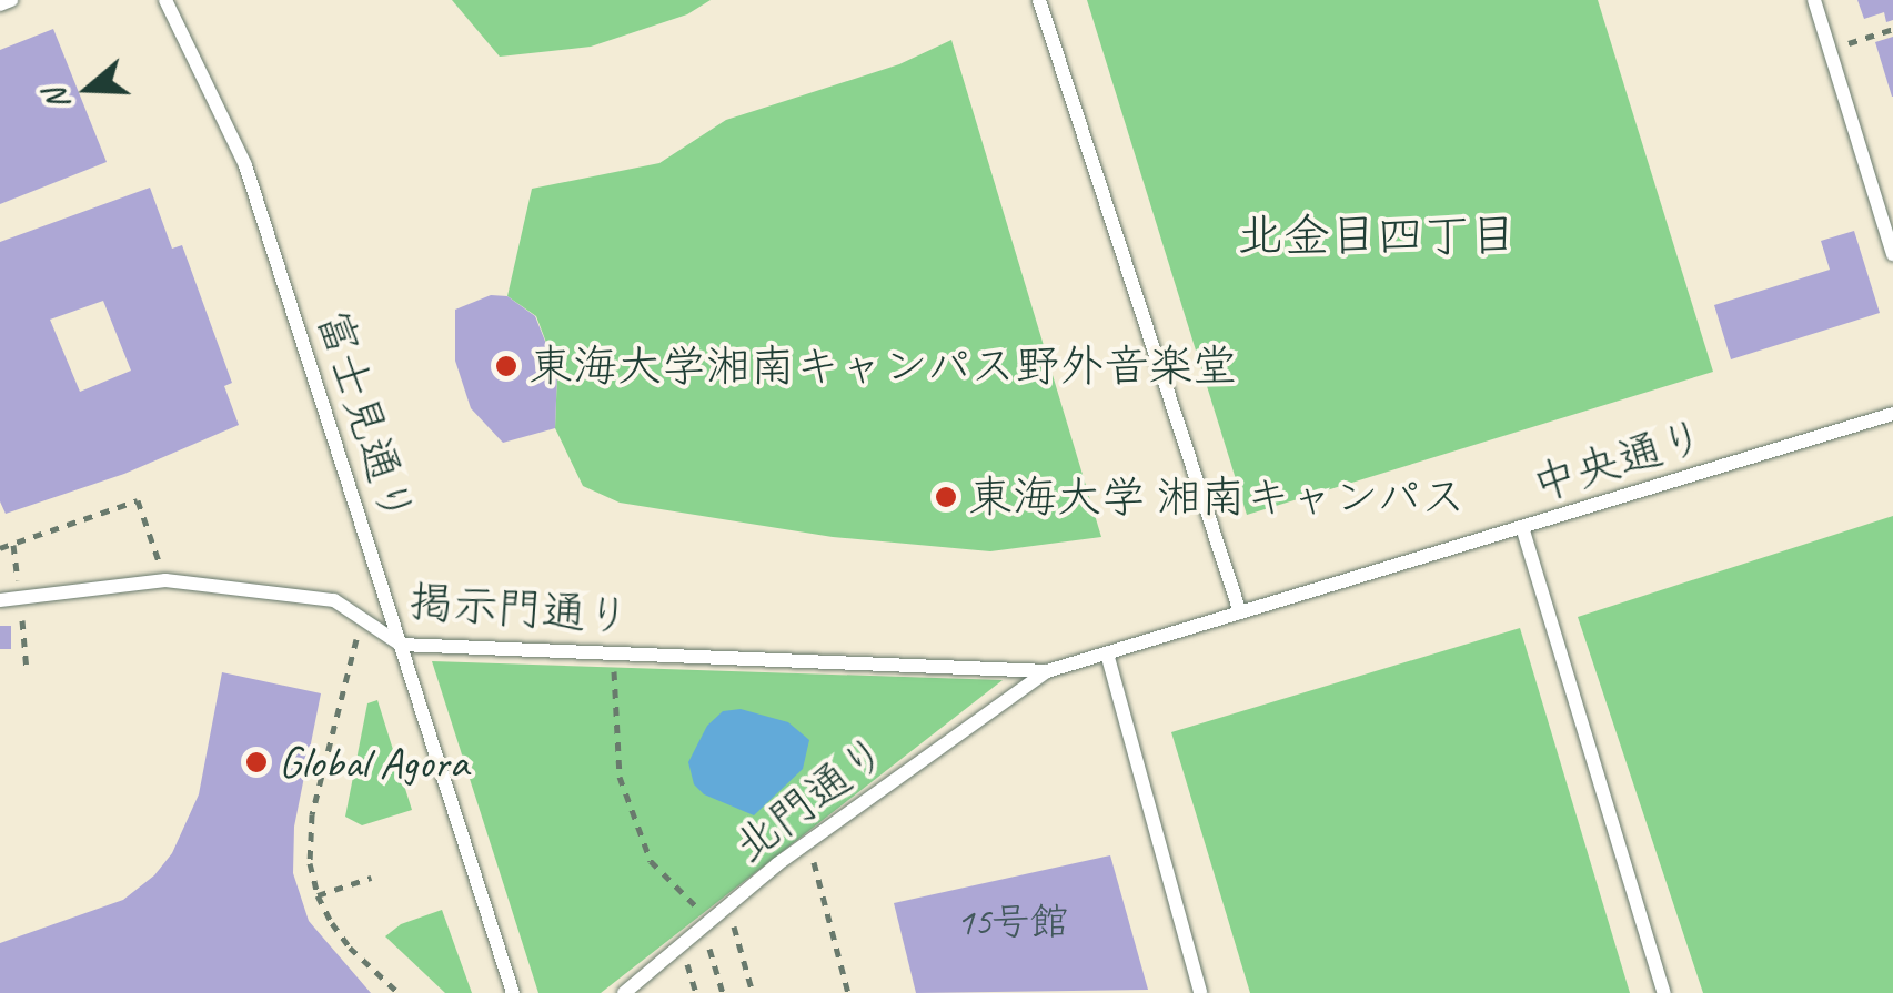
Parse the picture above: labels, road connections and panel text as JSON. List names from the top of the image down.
{
  "streets": {
    "lane": [
      "富士見通り",
      "中央通り",
      "掲示門通り",
      "北門通り"
    ]
  },
  "crossings": [
    ["富士見通り", "掲示門通り"],
    ["中央通り", "掲示門通り"],
    ["中央通り", "北門通り"],
    ["掲示門通り", "北門通り"]
  ],
  "districts": ["北金目四丁目"],
  "places": ["東海大学湘南キャンパス野外音楽堂", "東海大学 湘南キャンパス", "Global Agora"],
  "house_numbers": ["15号館"],
  "north": "left"
}
